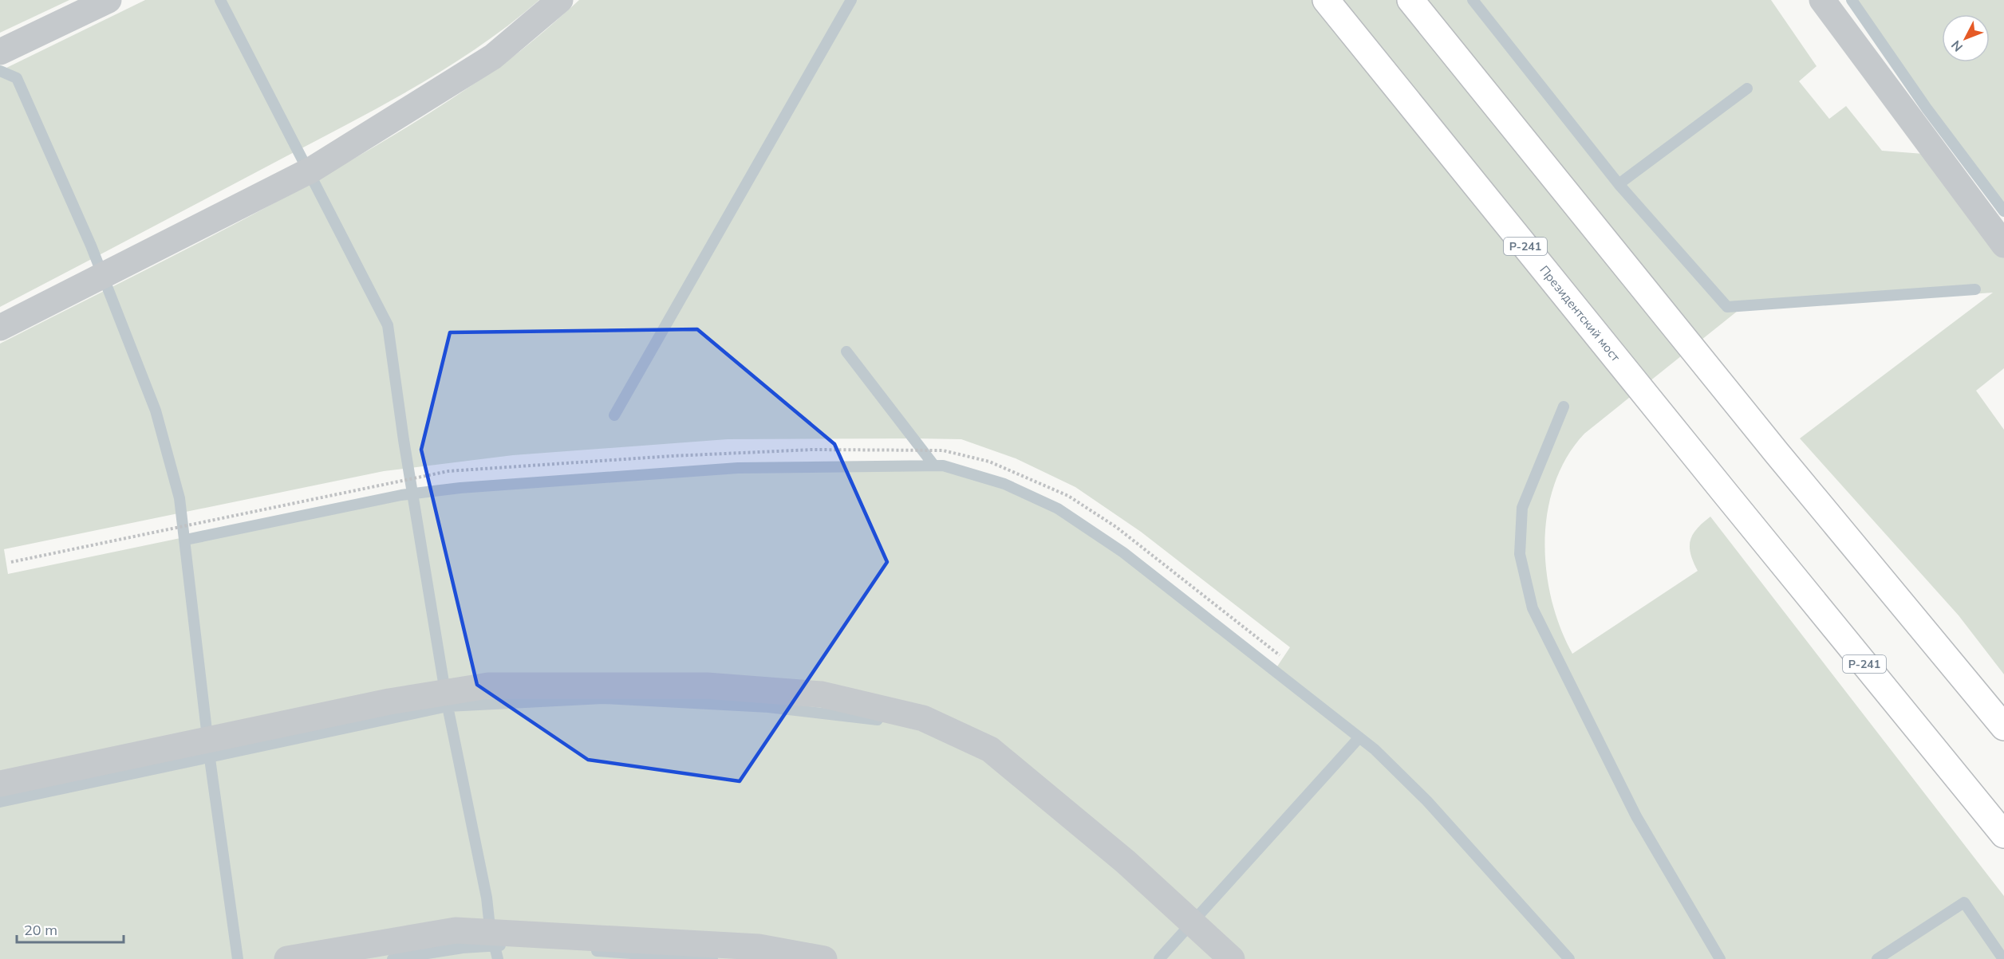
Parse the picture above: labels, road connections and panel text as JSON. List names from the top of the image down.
{
  "streets": {
    "highway": ["Р-241", "Президентский мост"]
  },
  "scale_bar": "20 m",
  "north": "bottom left"
}
